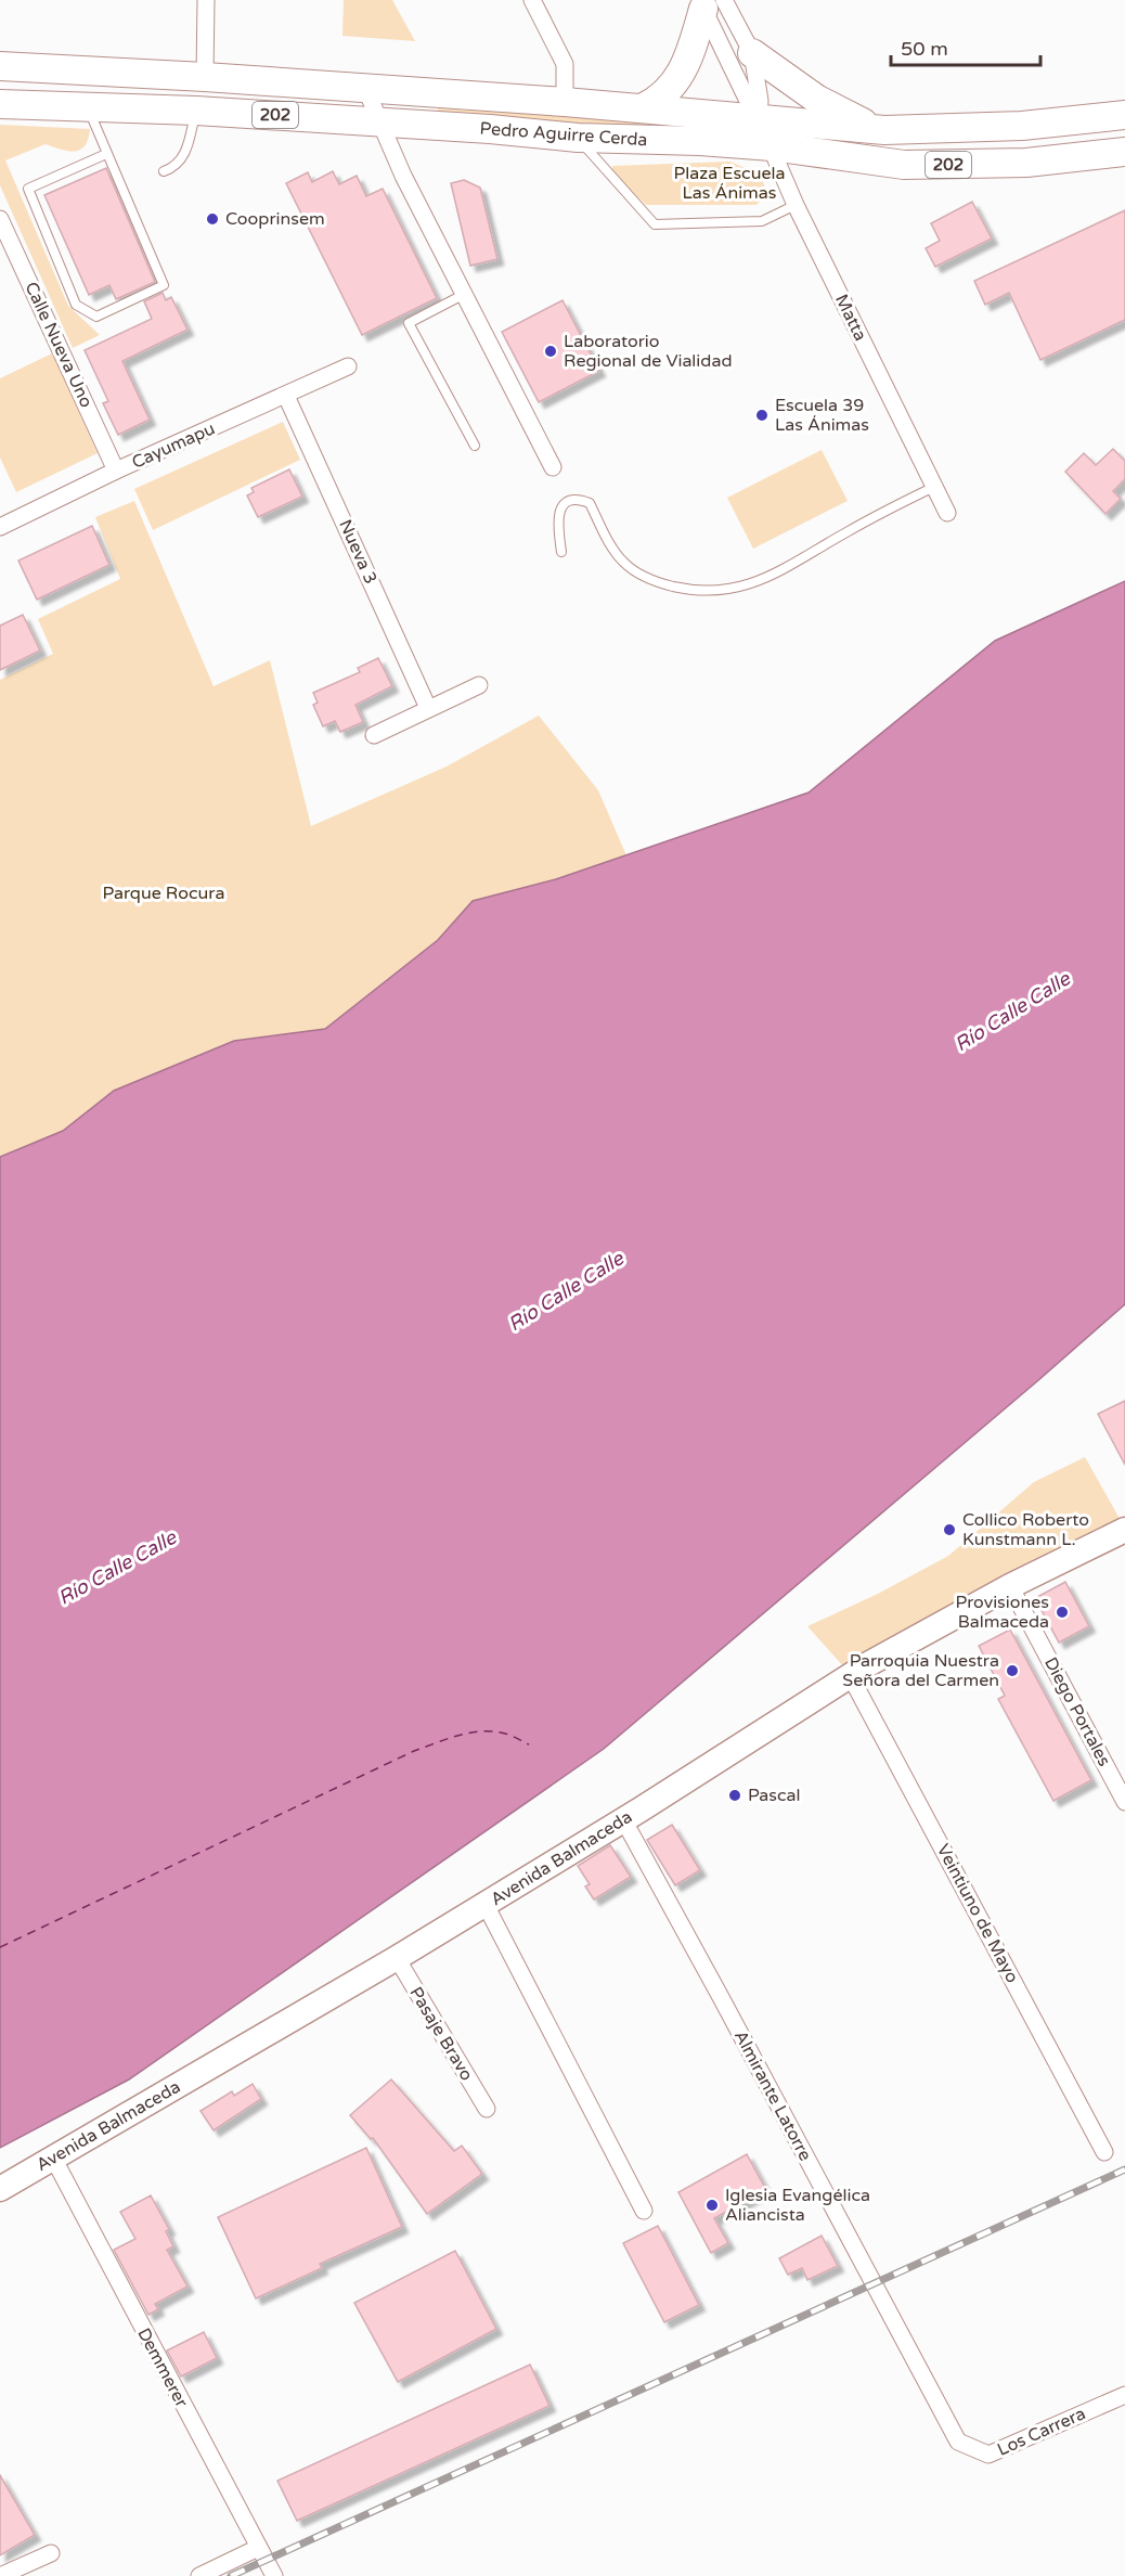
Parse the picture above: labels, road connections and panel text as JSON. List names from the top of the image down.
{
  "streets": {
    "highway": ["202", "Pedro Aguirre Cerda"],
    "main road": ["Avenida Balmaceda"],
    "street": [
      "Matta",
      "Calle Nueva Uno",
      "Cayumapu",
      "Nueva 3",
      "Diego Portales",
      "Veintiuno de Mayo",
      "Pasaje Bravo",
      "Almirante Latorre",
      "Demmerer",
      "Los Carrera"
    ]
  },
  "crossings": [
    ["Pedro Aguirre Cerda", "Matta"],
    ["Calle Nueva Uno", "Cayumapu"],
    ["Cayumapu", "Nueva 3"],
    ["Diego Portales", "Avenida Balmaceda"],
    ["Avenida Balmaceda", "Veintiuno de Mayo"],
    ["Avenida Balmaceda", "Pasaje Bravo"],
    ["Avenida Balmaceda", "Almirante Latorre"],
    ["Avenida Balmaceda", "Demmerer"],
    ["Almirante Latorre", "Los Carrera"]
  ],
  "water": ["Río Calle Calle"],
  "parks": ["Plaza Escuela Las Ánimas", "Parque Rocura"],
  "places": [
    "Cooprinsem",
    "Laboratorio Regional de Vialidad",
    "Escuela 39 Las Ánimas",
    "Collico Roberto Kunstmann L.",
    "Provisiones Balmaceda",
    "Parroquia Nuestra Señora del Carmen",
    "Pascal",
    "Iglesia Evangélica Aliancista"
  ],
  "scale_bar": "50 m"
}
